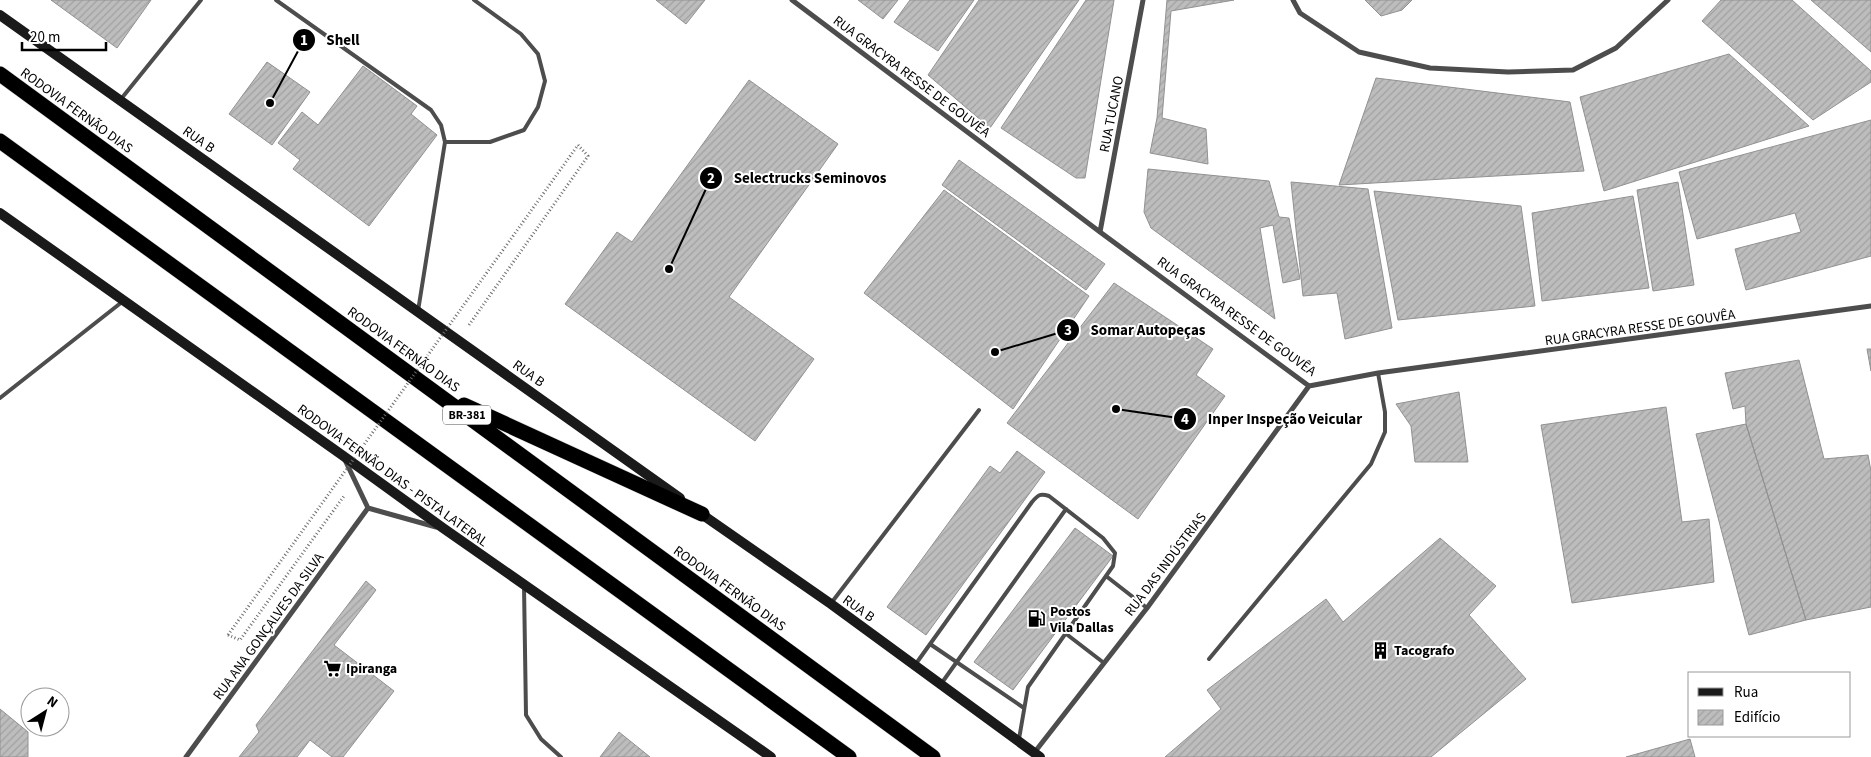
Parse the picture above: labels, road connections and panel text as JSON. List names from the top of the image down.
{
  "streets": {
    "highway": ["RODOVIA FERNÃO DIAS", "BR-381"],
    "street": [
      "RUA GRACYRA RESSE DE GOUVÊA",
      "RUA TUCANO",
      "RUA B",
      "RODOVIA FERNÃO DIAS - PISTA LATERAL",
      "RUA DAS INDÚSTRIAS",
      "RUA ANA GONÇALVES DA SILVA"
    ]
  },
  "crossings": [
    ["RUA GRACYRA RESSE DE GOUVÊA", "RUA TUCANO"],
    ["RUA GRACYRA RESSE DE GOUVÊA", "RUA DAS INDÚSTRIAS"],
    ["RUA B", "RUA DAS INDÚSTRIAS"]
  ],
  "places": {
    "other": [
      "Shell",
      "Selectrucks Seminovos",
      "Somar Autopeças",
      "Inper Inspeção Veicular"
    ],
    "fuel station": ["Postos Vila Dallas"],
    "building": ["Tacografo"],
    "supermarket": ["Ipiranga"]
  },
  "legend": ["Rua", "Edifício"],
  "scale_bar": "20 m",
  "north": "top right"
}
